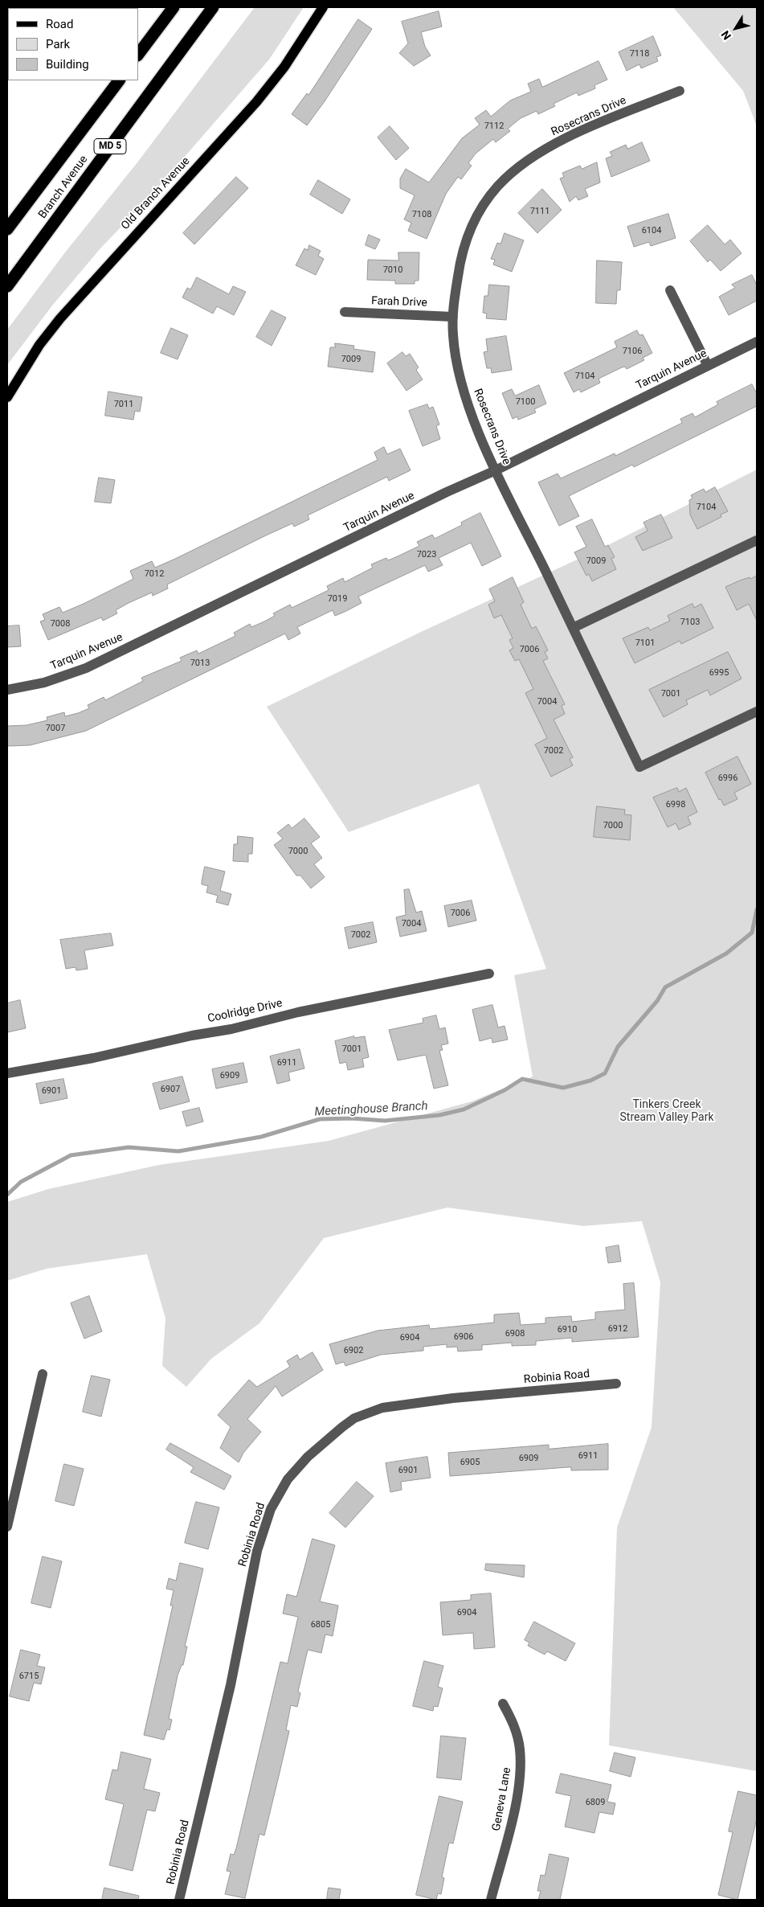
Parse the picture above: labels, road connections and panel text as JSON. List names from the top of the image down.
{
  "streets": {
    "highway": ["MD 5", "Branch Avenue"],
    "main road": ["Old Branch Avenue"],
    "street": [
      "Rosecrans Drive",
      "Farah Drive",
      "Tarquin Avenue",
      "Coolridge Drive",
      "Robinia Road",
      "Geneva Lane"
    ]
  },
  "crossings": [
    ["Rosecrans Drive", "Farah Drive"],
    ["Rosecrans Drive", "Tarquin Avenue"]
  ],
  "water": ["Meetinghouse Branch"],
  "parks": ["Tinkers Creek Stream Valley Park"],
  "house_numbers": [
    "7118",
    "7112",
    "7111",
    "7108",
    "6104",
    "7010",
    "7106",
    "7009",
    "7104",
    "7100",
    "7011",
    "7104",
    "7023",
    "7009",
    "7012",
    "7019",
    "7103",
    "7008",
    "7101",
    "7006",
    "7013",
    "6995",
    "7001",
    "7004",
    "7007",
    "7002",
    "6996",
    "6998",
    "7000",
    "7000",
    "7006",
    "7004",
    "7002",
    "7001",
    "6911",
    "6909",
    "6907",
    "6901",
    "6912",
    "6910",
    "6908",
    "6906",
    "6904",
    "6902",
    "6911",
    "6909",
    "6905",
    "6901",
    "6904",
    "6805",
    "6715",
    "6809"
  ],
  "legend": ["Road", "Park", "Building"],
  "north": "bottom left"
}
